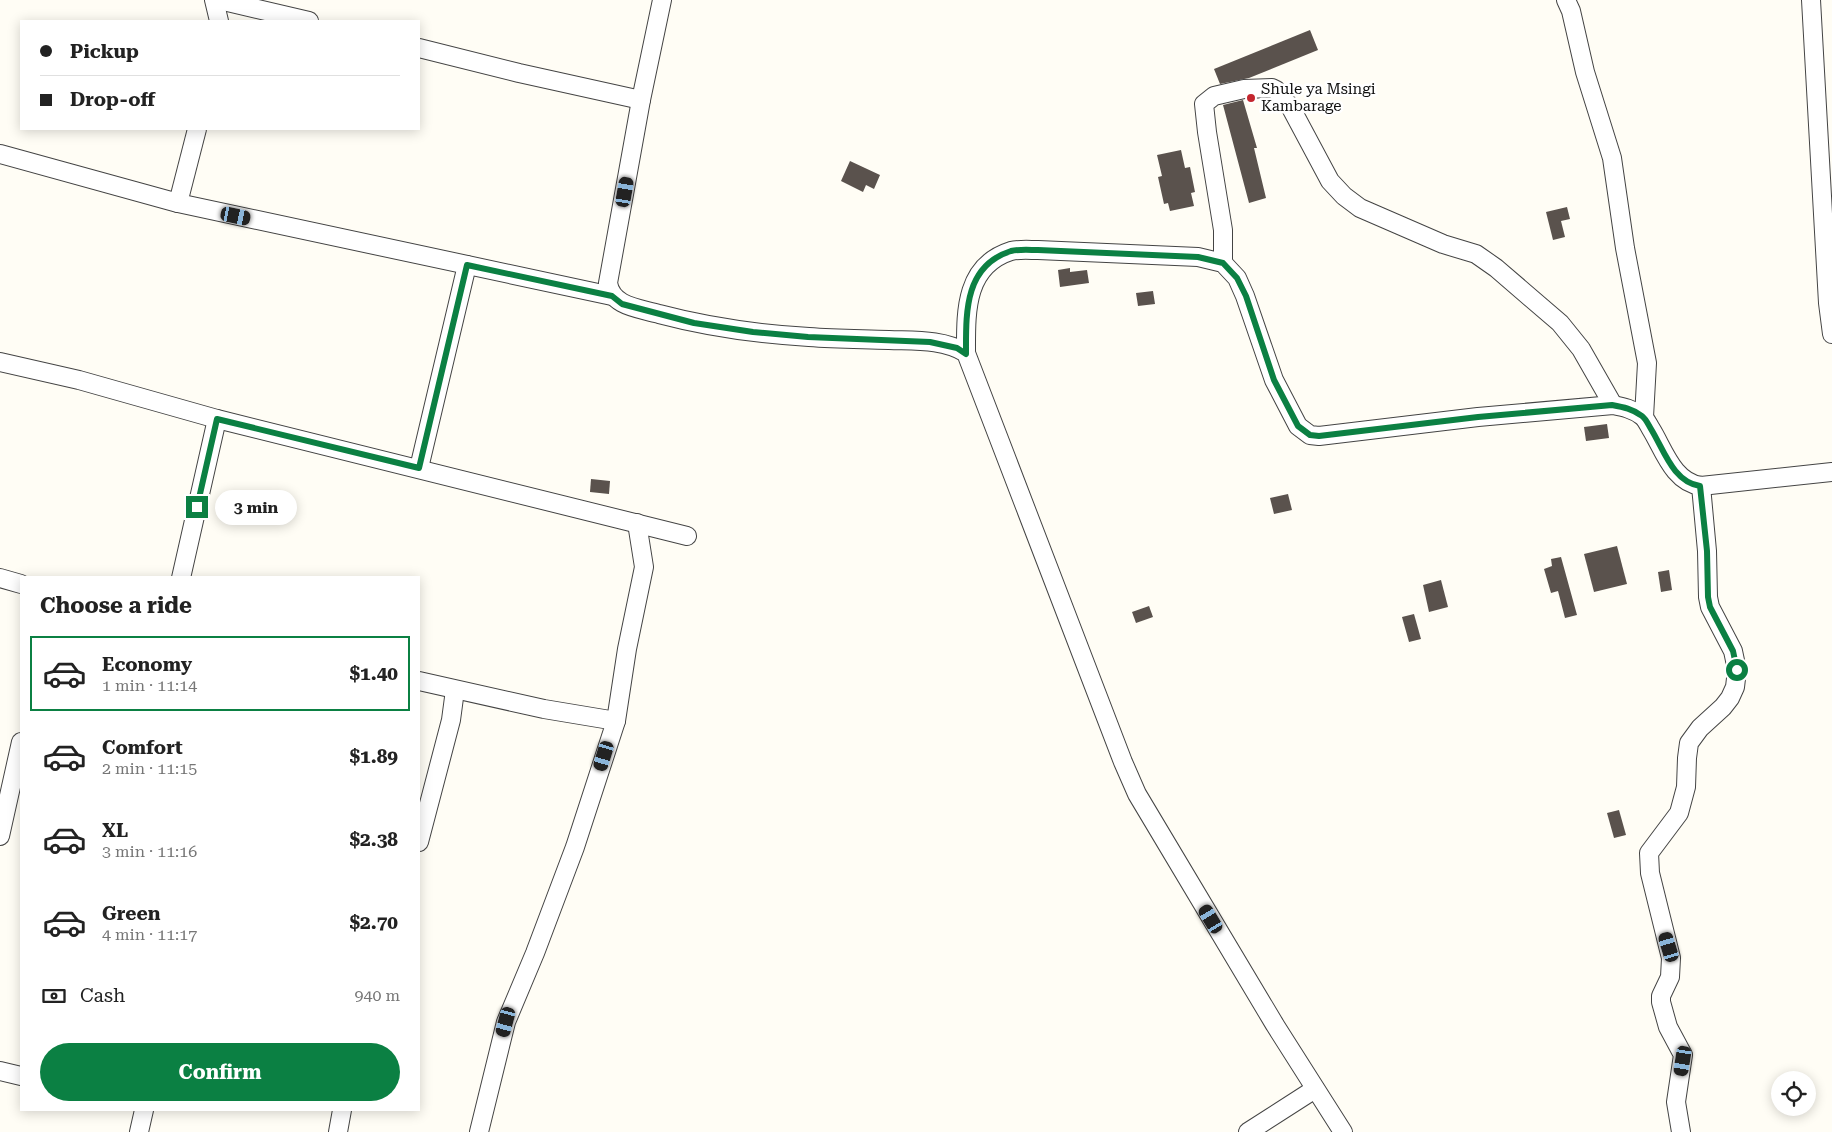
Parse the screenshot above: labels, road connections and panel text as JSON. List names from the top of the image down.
{
  "places": ["Shule ya Msingi Kambarage"],
  "page": {
    "banner": ["Pickup", "Drop-off"],
    "bubble": "3 min",
    "heading": "Choose a ride",
    "list": [
      {
        "name": "Economy",
        "note": "1 min · 11:14",
        "value": "$1.40"
      },
      {
        "name": "Comfort",
        "note": "2 min · 11:15",
        "value": "$1.89"
      },
      {
        "name": "XL",
        "note": "3 min · 11:16",
        "value": "$2.38"
      },
      {
        "name": "Green",
        "note": "4 min · 11:17",
        "value": "$2.70"
      }
    ],
    "pay": ["Cash", "940 m"],
    "buttons": "Confirm"
  }
}
